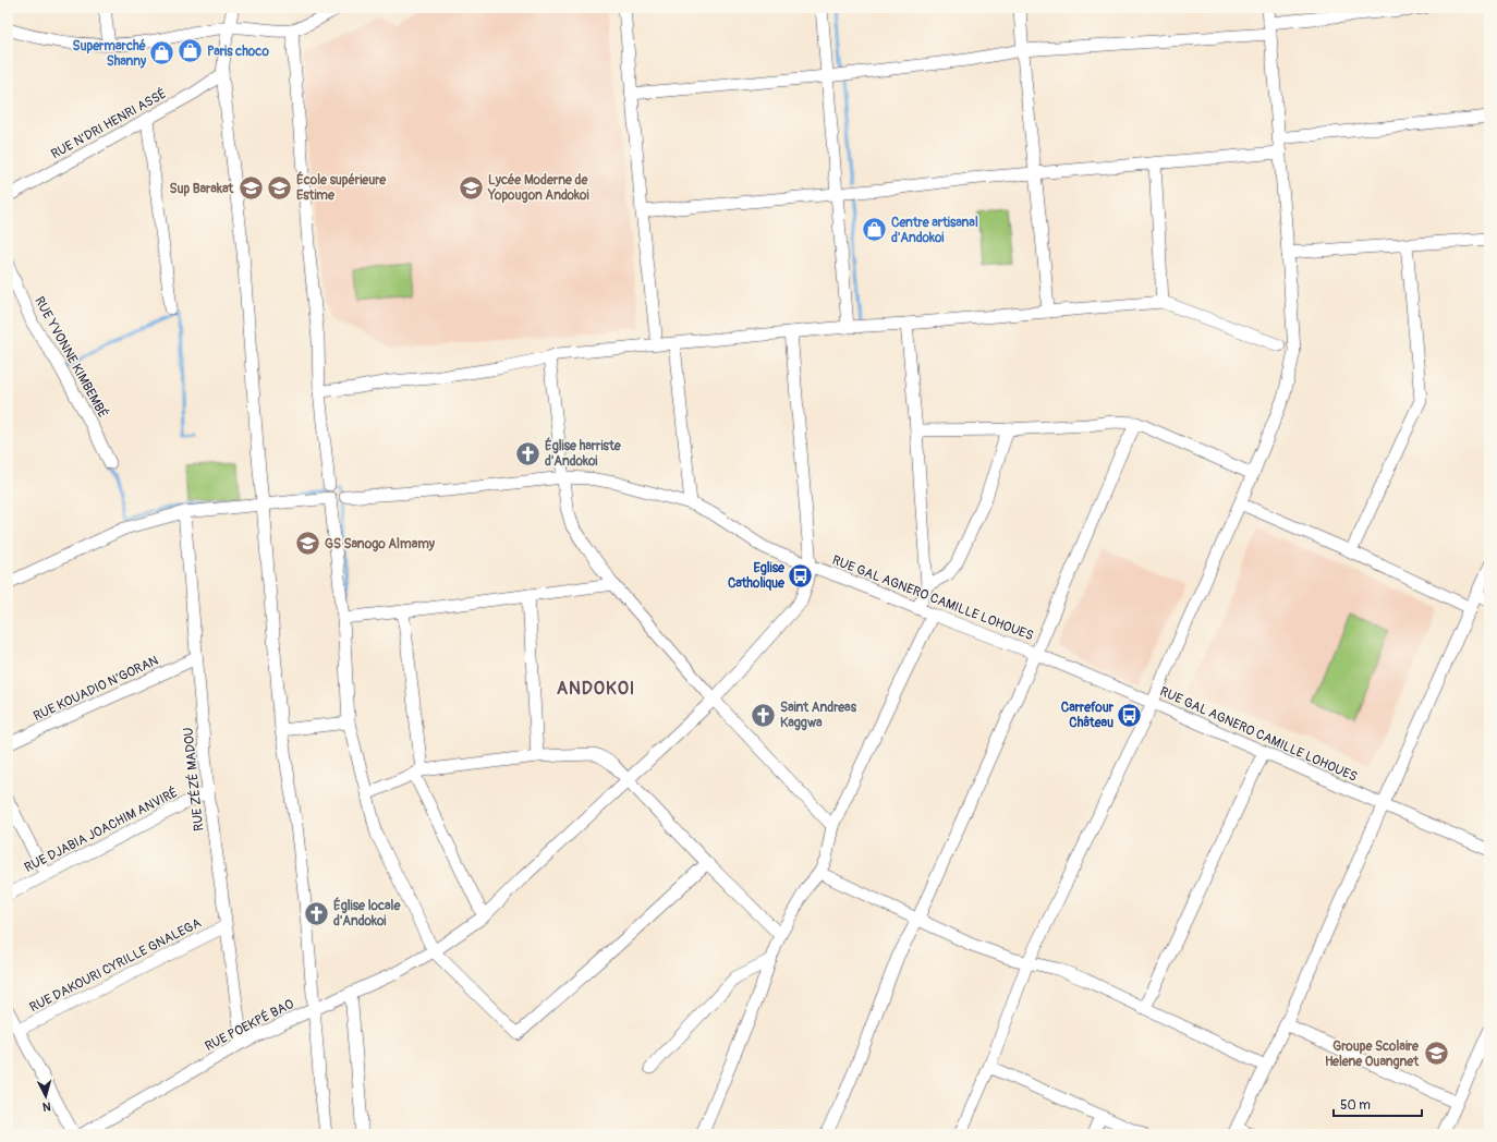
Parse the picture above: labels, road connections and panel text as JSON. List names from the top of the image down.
{
  "streets": {
    "street": [
      "RUE N’DRI HENRI ASSÉ",
      "RUE YVONNE KIMBEMBÉ",
      "RUE GAL AGNERO CAMILLE LOHOUES",
      "RUE KOUADIO N’GORAN",
      "RUE ZÉZÉ MADOU",
      "RUE DJABIA JOACHIM ANVIRÉ",
      "RUE DAKOURI CYRILLE GNALEGA",
      "RUE POEKPÉ BAO"
    ]
  },
  "crossings": [
    ["RUE GAL AGNERO CAMILLE LOHOUES", "RUE POEKPÉ BAO"],
    ["RUE KOUADIO N’GORAN", "RUE ZÉZÉ MADOU"],
    ["RUE ZÉZÉ MADOU", "RUE DJABIA JOACHIM ANVIRÉ"],
    ["RUE ZÉZÉ MADOU", "RUE DAKOURI CYRILLE GNALEGA"],
    ["RUE ZÉZÉ MADOU", "RUE POEKPÉ BAO"]
  ],
  "districts": ["ANDOKOI"],
  "places": {
    "shop": ["Paris choco", "Supermarché Shanny", "Centre artisanal d'Andokoi"],
    "school or university": [
      "École supérieure Estime",
      "Lycée Moderne de Yopougon Andokoi",
      "Sup Barakat",
      "GS Sanogo Almamy",
      "Groupe Scolaire Helene Ouangnet"
    ],
    "church": ["Église harriste d'Andokoi", "Saint Andreas Kaggwa", "Église locale d'Andokoi"],
    "bus stop": ["Eglise Catholique", "Carrefour Château"]
  },
  "scale_bar": "50 m",
  "north": "bottom"
}
